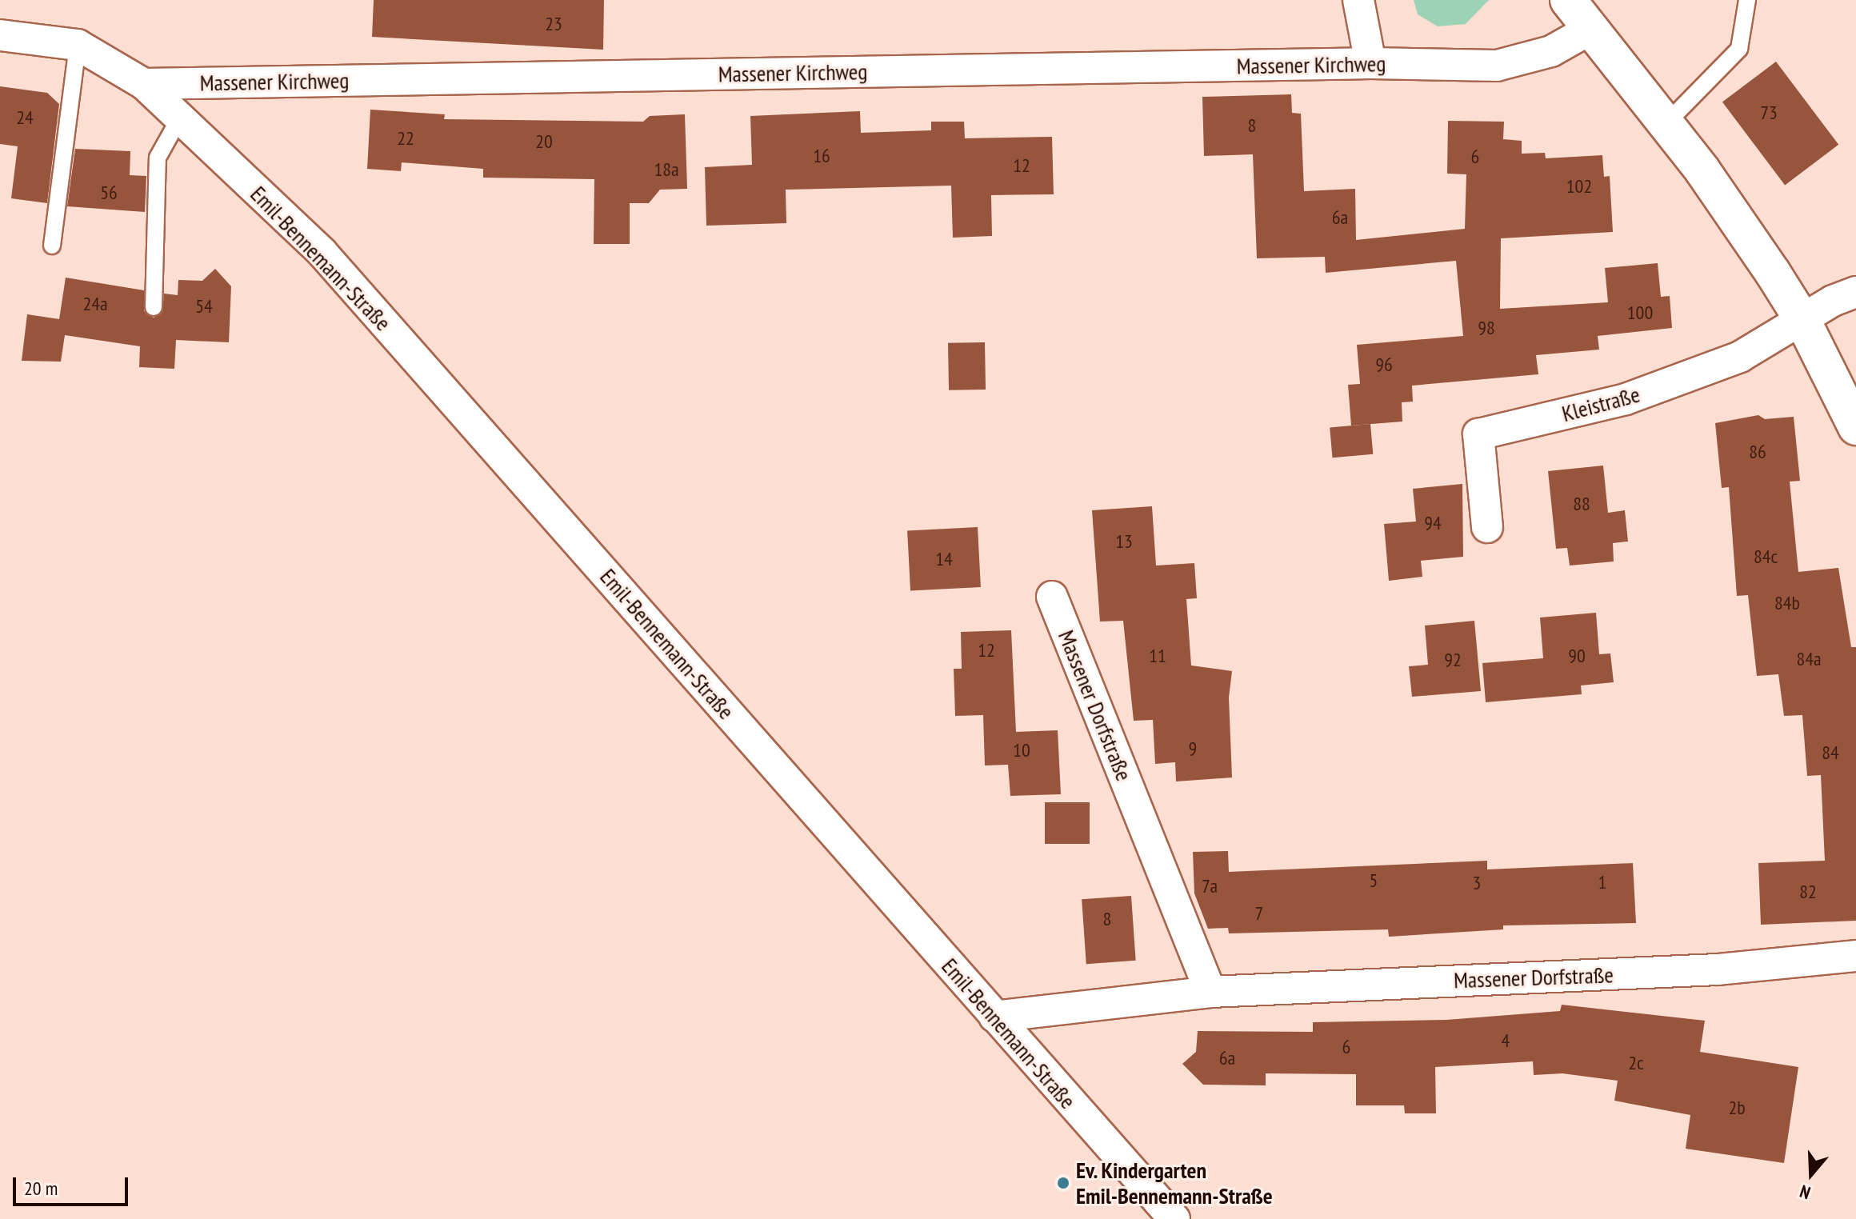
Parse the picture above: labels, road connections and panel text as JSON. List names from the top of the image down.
{
  "streets": {
    "street": [
      "Massener Kirchweg",
      "Emil-Bennemann-Straße",
      "Kleistraße",
      "Massener Dorfstraße"
    ]
  },
  "crossings": [
    ["Massener Kirchweg", "Emil-Bennemann-Straße"],
    ["Emil-Bennemann-Straße", "Massener Dorfstraße"]
  ],
  "places": ["Ev. Kindergarten Emil-Bennemann-Straße"],
  "house_numbers": [
    "23",
    "73",
    "24",
    "8",
    "22",
    "20",
    "16",
    "6",
    "12",
    "18a",
    "102",
    "56",
    "6a",
    "24a",
    "54",
    "100",
    "98",
    "96",
    "86",
    "88",
    "94",
    "13",
    "84c",
    "14",
    "84b",
    "12",
    "11",
    "90",
    "84a",
    "92",
    "9",
    "10",
    "84",
    "5",
    "1",
    "3",
    "7a",
    "82",
    "7",
    "8",
    "4",
    "6",
    "6a",
    "2c",
    "2b"
  ],
  "scale_bar": "20 m",
  "north": "bottom"
}
